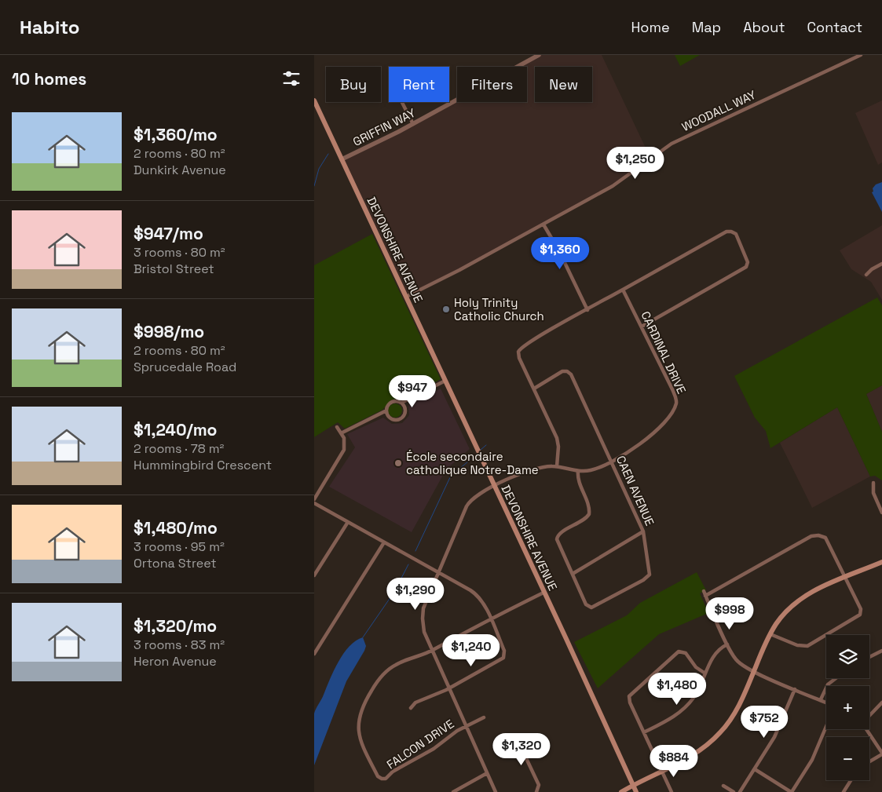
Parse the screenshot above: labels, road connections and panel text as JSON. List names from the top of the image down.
{
  "streets": {
    "main road": ["DEVONSHIRE AVENUE"],
    "street": [
      "WOODALL WAY",
      "GRIFFIN WAY",
      "CARDINAL DRIVE",
      "CAEN AVENUE",
      "FALCON DRIVE"
    ]
  },
  "crossings": [
    ["WOODALL WAY", "DEVONSHIRE AVENUE"],
    ["GRIFFIN WAY", "DEVONSHIRE AVENUE"],
    ["DEVONSHIRE AVENUE", "CARDINAL DRIVE"],
    ["DEVONSHIRE AVENUE", "FALCON DRIVE"],
    ["CARDINAL DRIVE", "CAEN AVENUE"],
    ["CARDINAL DRIVE", "FALCON DRIVE"]
  ],
  "places": ["Holy Trinity Catholic Church", "École secondaire catholique Notre-Dame"],
  "page": {
    "header": "Habito",
    "nav": [
      "Home",
      "Map",
      "About",
      "Contact"
    ],
    "heading": "10 homes",
    "chip": [
      "Buy",
      "Rent",
      "Filters",
      "New"
    ],
    "list": [
      {
        "name": "$1,360/mo",
        "note": "2 rooms · 80 m² · Dunkirk Avenue"
      },
      {
        "name": "$947/mo",
        "note": "3 rooms · 80 m² · Bristol Street"
      },
      {
        "name": "$998/mo",
        "note": "2 rooms · 80 m² · Sprucedale Road"
      },
      {
        "name": "$1,240/mo",
        "note": "2 rooms · 78 m² · Hummingbird Crescent"
      },
      {
        "name": "$1,480/mo",
        "note": "3 rooms · 95 m² · Ortona Street"
      },
      {
        "name": "$1,320/mo",
        "note": "3 rooms · 83 m² · Heron Avenue"
      }
    ],
    "price": [
      "$1,250",
      "$1,360",
      "$947",
      "$1,290",
      "$998",
      "$1,240",
      "$1,480",
      "$752",
      "$1,320",
      "$884"
    ],
    "map_buttons": ["+", "−"]
  }
}
